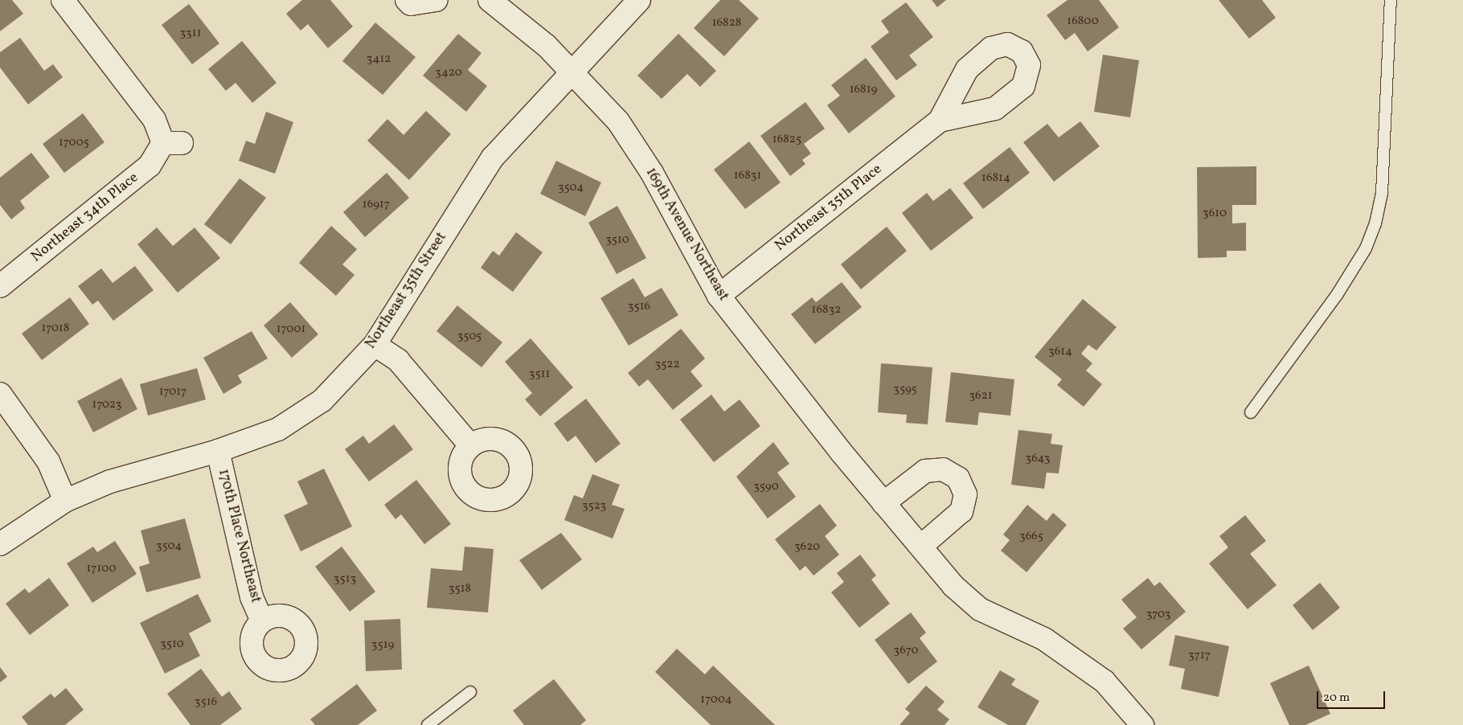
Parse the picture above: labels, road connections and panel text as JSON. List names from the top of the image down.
{
  "streets": {
    "street": [
      "Northeast 35th Place",
      "Northeast 34th Place",
      "169th Avenue Northeast",
      "Northeast 35th Street",
      "170th Place Northeast"
    ]
  },
  "crossings": [
    ["Northeast 35th Place", "169th Avenue Northeast"],
    ["169th Avenue Northeast", "Northeast 35th Street"],
    ["Northeast 35th Street", "170th Place Northeast"]
  ],
  "house_numbers": [
    "16800",
    "16828",
    "3311",
    "3412",
    "3420",
    "16819",
    "16825",
    "17005",
    "16831",
    "16814",
    "3504",
    "16917",
    "3610",
    "3510",
    "3516",
    "16832",
    "17018",
    "17001",
    "3505",
    "3614",
    "3522",
    "3511",
    "3595",
    "17017",
    "3621",
    "17023",
    "3643",
    "3590",
    "3523",
    "3665",
    "3504",
    "3620",
    "17100",
    "3513",
    "3518",
    "3703",
    "3510",
    "3519",
    "3670",
    "3717",
    "17004",
    "3516"
  ],
  "scale_bar": "20 m"
}
